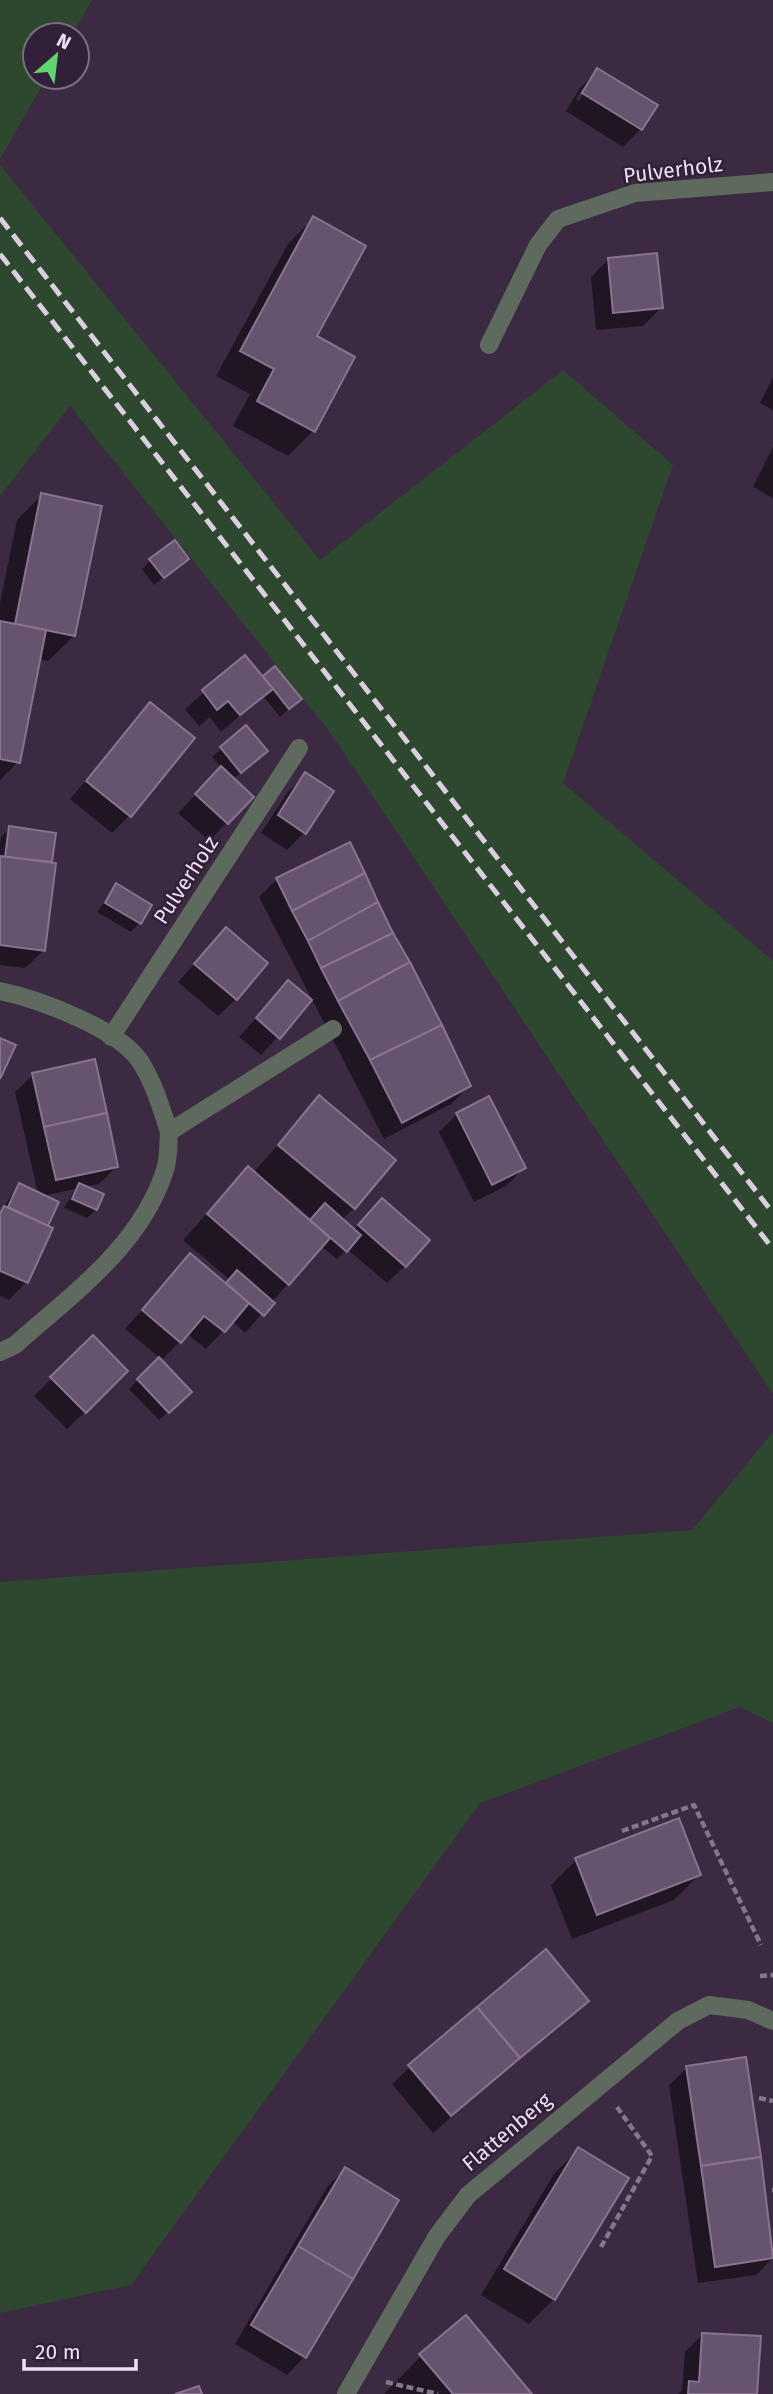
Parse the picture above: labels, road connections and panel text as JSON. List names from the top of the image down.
{
  "streets": {
    "street": ["Pulverholz", "Flattenberg"]
  },
  "scale_bar": "20 m",
  "north": "top right"
}
